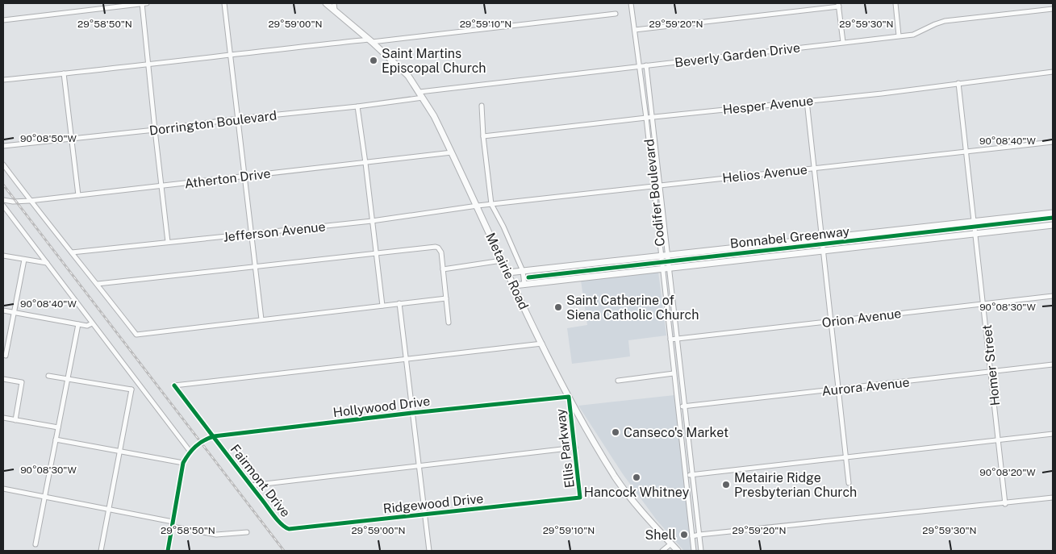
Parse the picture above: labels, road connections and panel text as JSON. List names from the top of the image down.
{
  "streets": {
    "main road": ["Metairie Road"],
    "street": [
      "Beverly Garden Drive",
      "Hesper Avenue",
      "Dorrington Boulevard",
      "Helios Avenue",
      "Atherton Drive",
      "Codifer Boulevard",
      "Jefferson Avenue",
      "Orion Avenue",
      "Homer Street",
      "Aurora Avenue",
      "Hollywood Drive",
      "Ellis Parkway",
      "Fairmont Drive",
      "Ridgewood Drive"
    ],
    "cycle path": ["Bonnabel Greenway"]
  },
  "crossings": [
    ["Beverly Garden Drive", "Codifer Boulevard"],
    ["Beverly Garden Drive", "Metairie Road"],
    ["Hesper Avenue", "Codifer Boulevard"],
    ["Hesper Avenue", "Homer Street"],
    ["Dorrington Boulevard", "Metairie Road"],
    ["Helios Avenue", "Codifer Boulevard"],
    ["Helios Avenue", "Jefferson Avenue"],
    ["Helios Avenue", "Metairie Road"],
    ["Helios Avenue", "Homer Street"],
    ["Atherton Drive", "Metairie Road"],
    ["Codifer Boulevard", "Orion Avenue"],
    ["Codifer Boulevard", "Aurora Avenue"],
    ["Jefferson Avenue", "Metairie Road"],
    ["Metairie Road", "Hollywood Drive"],
    ["Metairie Road", "Ellis Parkway"],
    ["Orion Avenue", "Homer Street"],
    ["Homer Street", "Aurora Avenue"],
    ["Hollywood Drive", "Ellis Parkway"],
    ["Hollywood Drive", "Fairmont Drive"],
    ["Ellis Parkway", "Ridgewood Drive"],
    ["Fairmont Drive", "Ridgewood Drive"]
  ],
  "places": [
    "Saint Martins Episcopal Church",
    "Saint Catherine of Siena Catholic Church",
    "Canseco's Market",
    "Hancock Whitney",
    "Metairie Ridge Presbyterian Church",
    "Shell"
  ],
  "coordinates": [
    "29°58'50\"N",
    "29°59'00\"N",
    "29°59'10\"N",
    "29°59'20\"N",
    "29°59'30\"N",
    "90°08'50\"W",
    "90°08'40\"W",
    "90°08'30\"W",
    "90°08'20\"W"
  ]
}
